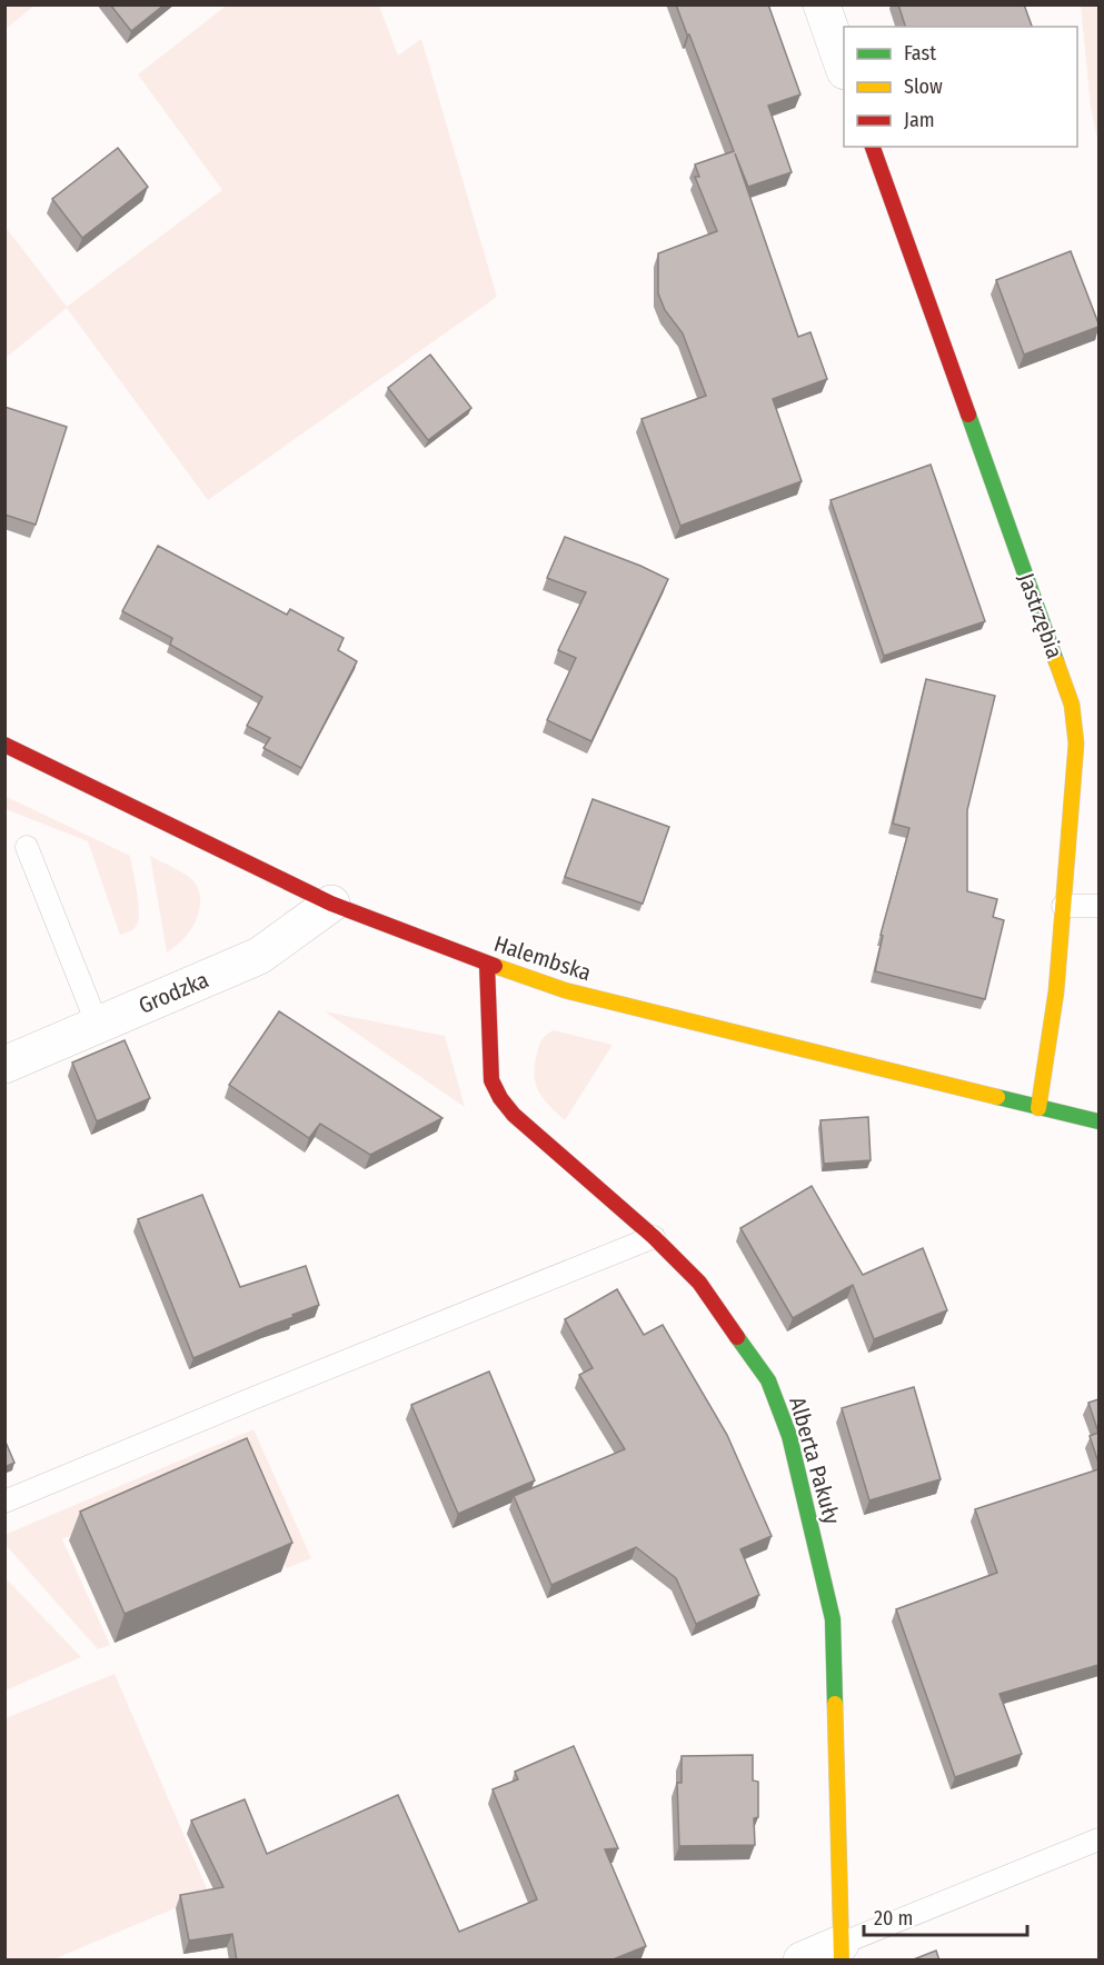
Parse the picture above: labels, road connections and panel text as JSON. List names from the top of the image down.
{
  "streets": {
    "street": [
      "Jastrzębia",
      "Halembska",
      "Grodzka",
      "Alberta Pakuły"
    ]
  },
  "crossings": [
    ["Jastrzębia", "Halembska"],
    ["Halembska", "Grodzka"],
    ["Halembska", "Alberta Pakuły"]
  ],
  "legend": ["Fast", "Slow", "Jam"],
  "scale_bar": "20 m"
}
